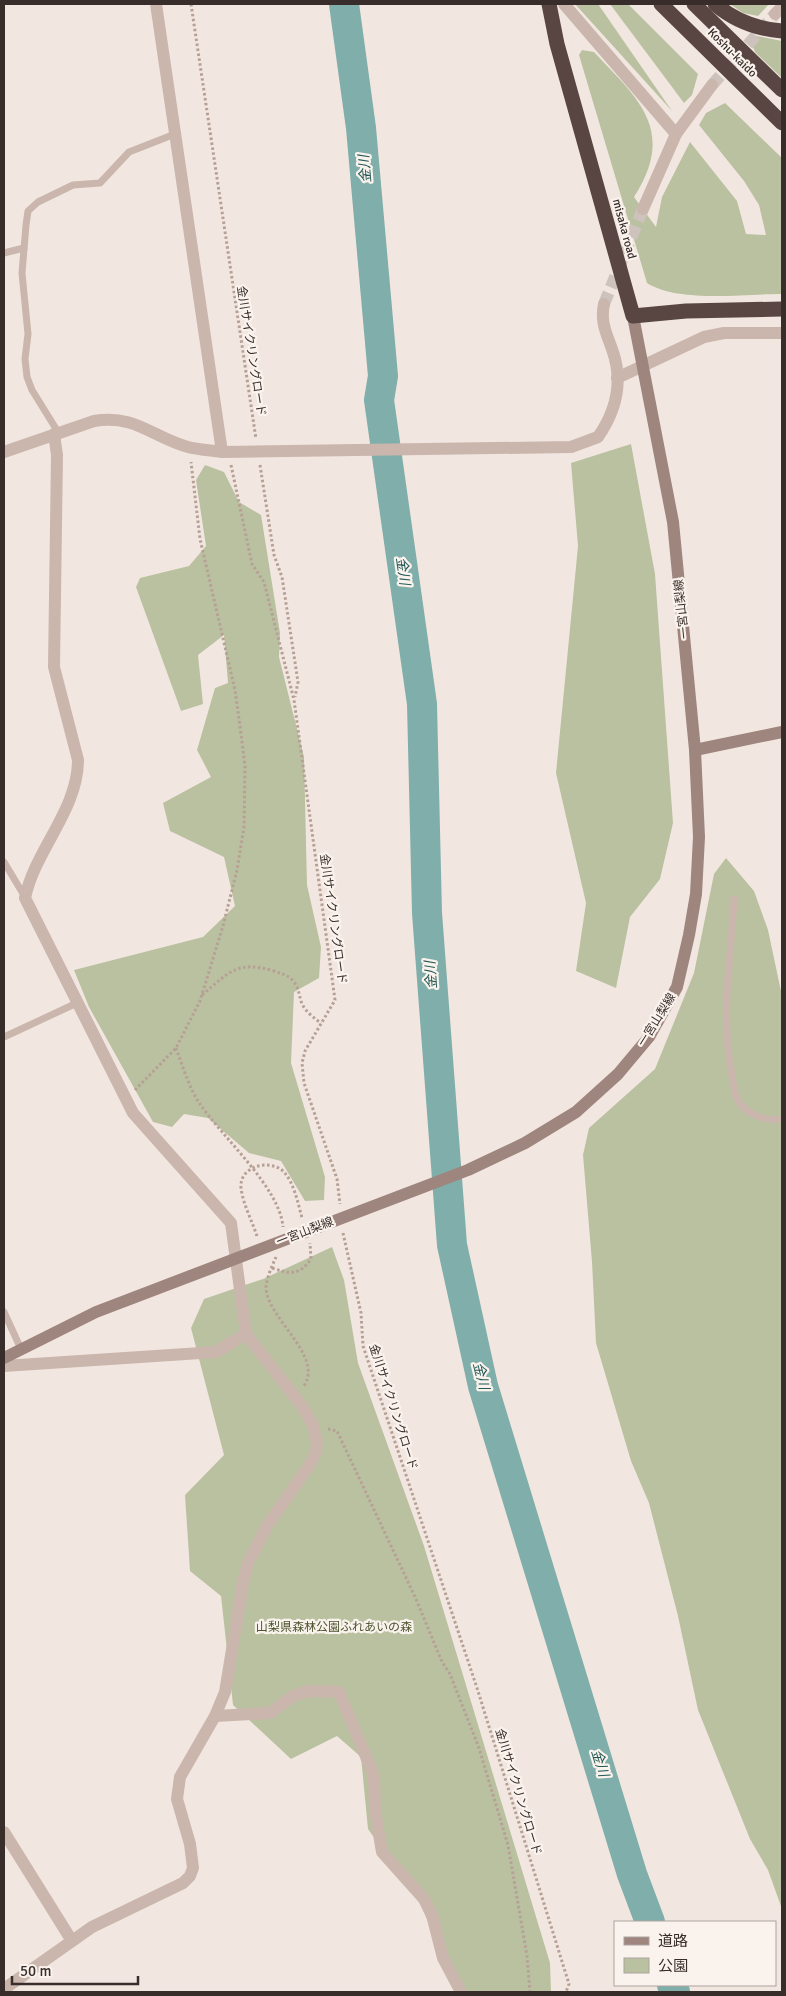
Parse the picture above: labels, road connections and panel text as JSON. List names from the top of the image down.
{
  "streets": {
    "highway": ["Koshu-kaido", "misaka road"],
    "main road": ["一宮山梨線"],
    "path": ["金川サイクリングロード"]
  },
  "crossings": [
    ["misaka road", "一宮山梨線"]
  ],
  "water": ["金川"],
  "parks": ["山梨県森林公園ふれあいの森"],
  "legend": ["道路", "公園"],
  "scale_bar": "50 m"
}
